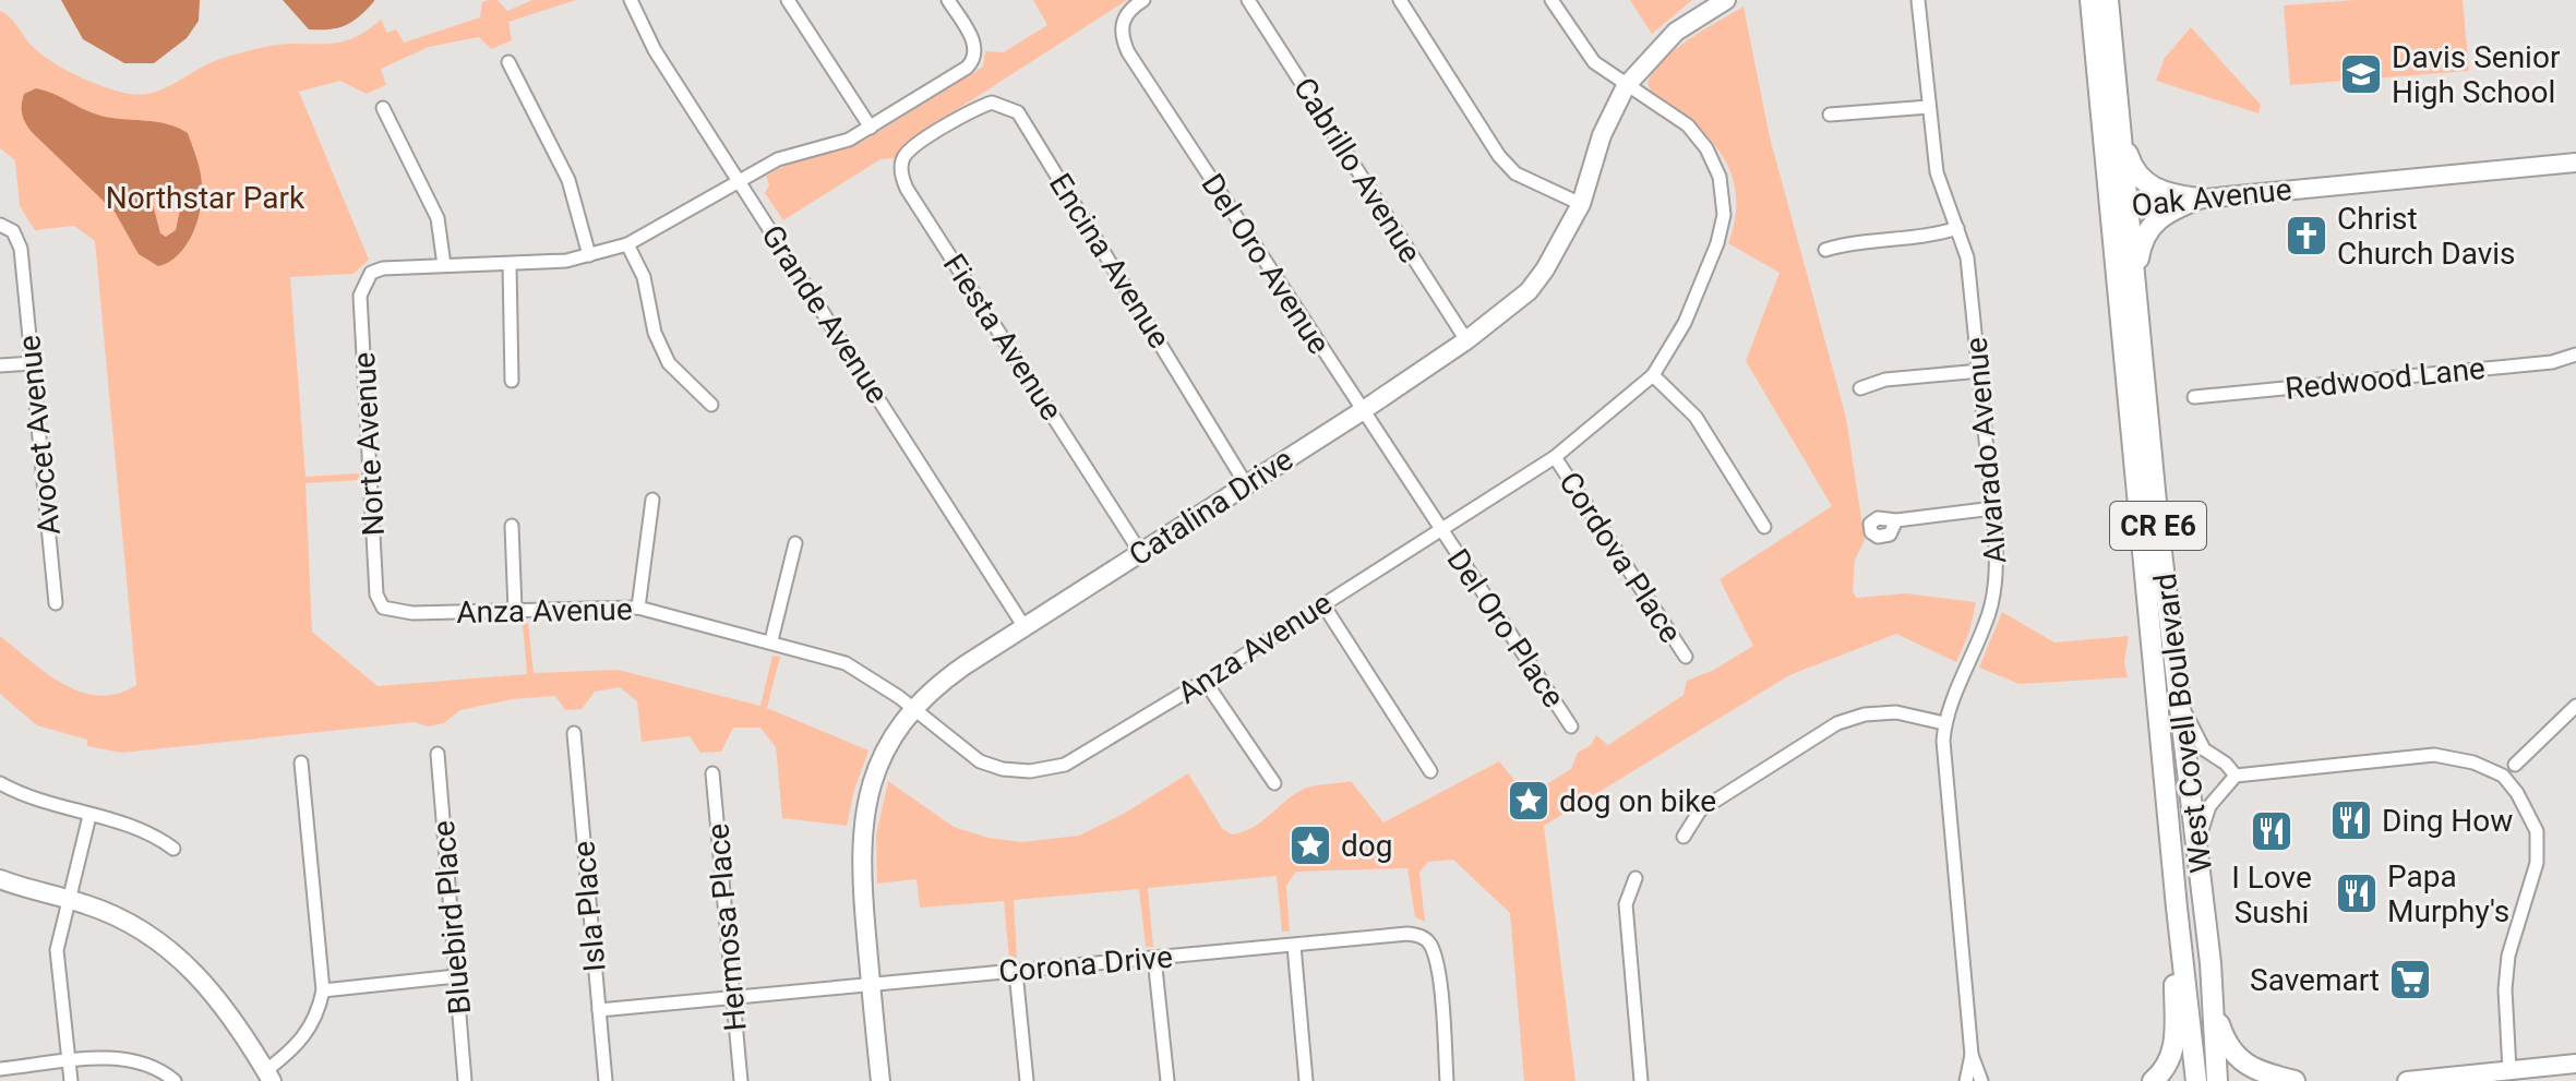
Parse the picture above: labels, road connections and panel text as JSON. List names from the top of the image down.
{
  "streets": {
    "main road": ["CR E6", "West Covell Boulevard"],
    "street": [
      "Cabrillo Avenue",
      "Oak Avenue",
      "Encina Avenue",
      "Del Oro Avenue",
      "Grande Avenue",
      "Fiesta Avenue",
      "Redwood Lane",
      "Avocet Avenue",
      "Norte Avenue",
      "Alvarado Avenue",
      "Catalina Drive",
      "Cordova Place",
      "Anza Avenue",
      "Del Oro Place",
      "Isla Place",
      "Bluebird Place",
      "Hermosa Place",
      "Corona Drive"
    ]
  },
  "crossings": [
    ["Cabrillo Avenue", "Catalina Drive"],
    ["Oak Avenue", "West Covell Boulevard"],
    ["Encina Avenue", "Fiesta Avenue"],
    ["Encina Avenue", "Catalina Drive"],
    ["Del Oro Avenue", "Catalina Drive"],
    ["Del Oro Avenue", "Anza Avenue"],
    ["Del Oro Avenue", "Del Oro Place"],
    ["Grande Avenue", "Catalina Drive"],
    ["Fiesta Avenue", "Catalina Drive"],
    ["Norte Avenue", "Anza Avenue"],
    ["Catalina Drive", "Anza Avenue"],
    ["Catalina Drive", "Corona Drive"],
    ["Cordova Place", "Anza Avenue"],
    ["Anza Avenue", "Del Oro Place"],
    ["Isla Place", "Corona Drive"],
    ["Hermosa Place", "Corona Drive"]
  ],
  "parks": ["Northstar Park"],
  "places": {
    "school or university": ["Davis Senior High School"],
    "church": ["Christ Church Davis"],
    "place": ["dog on bike", "dog"],
    "restaurant": ["Ding How", "I Love Sushi", "Papa Murphy's"],
    "supermarket": ["Savemart"]
  }
}
